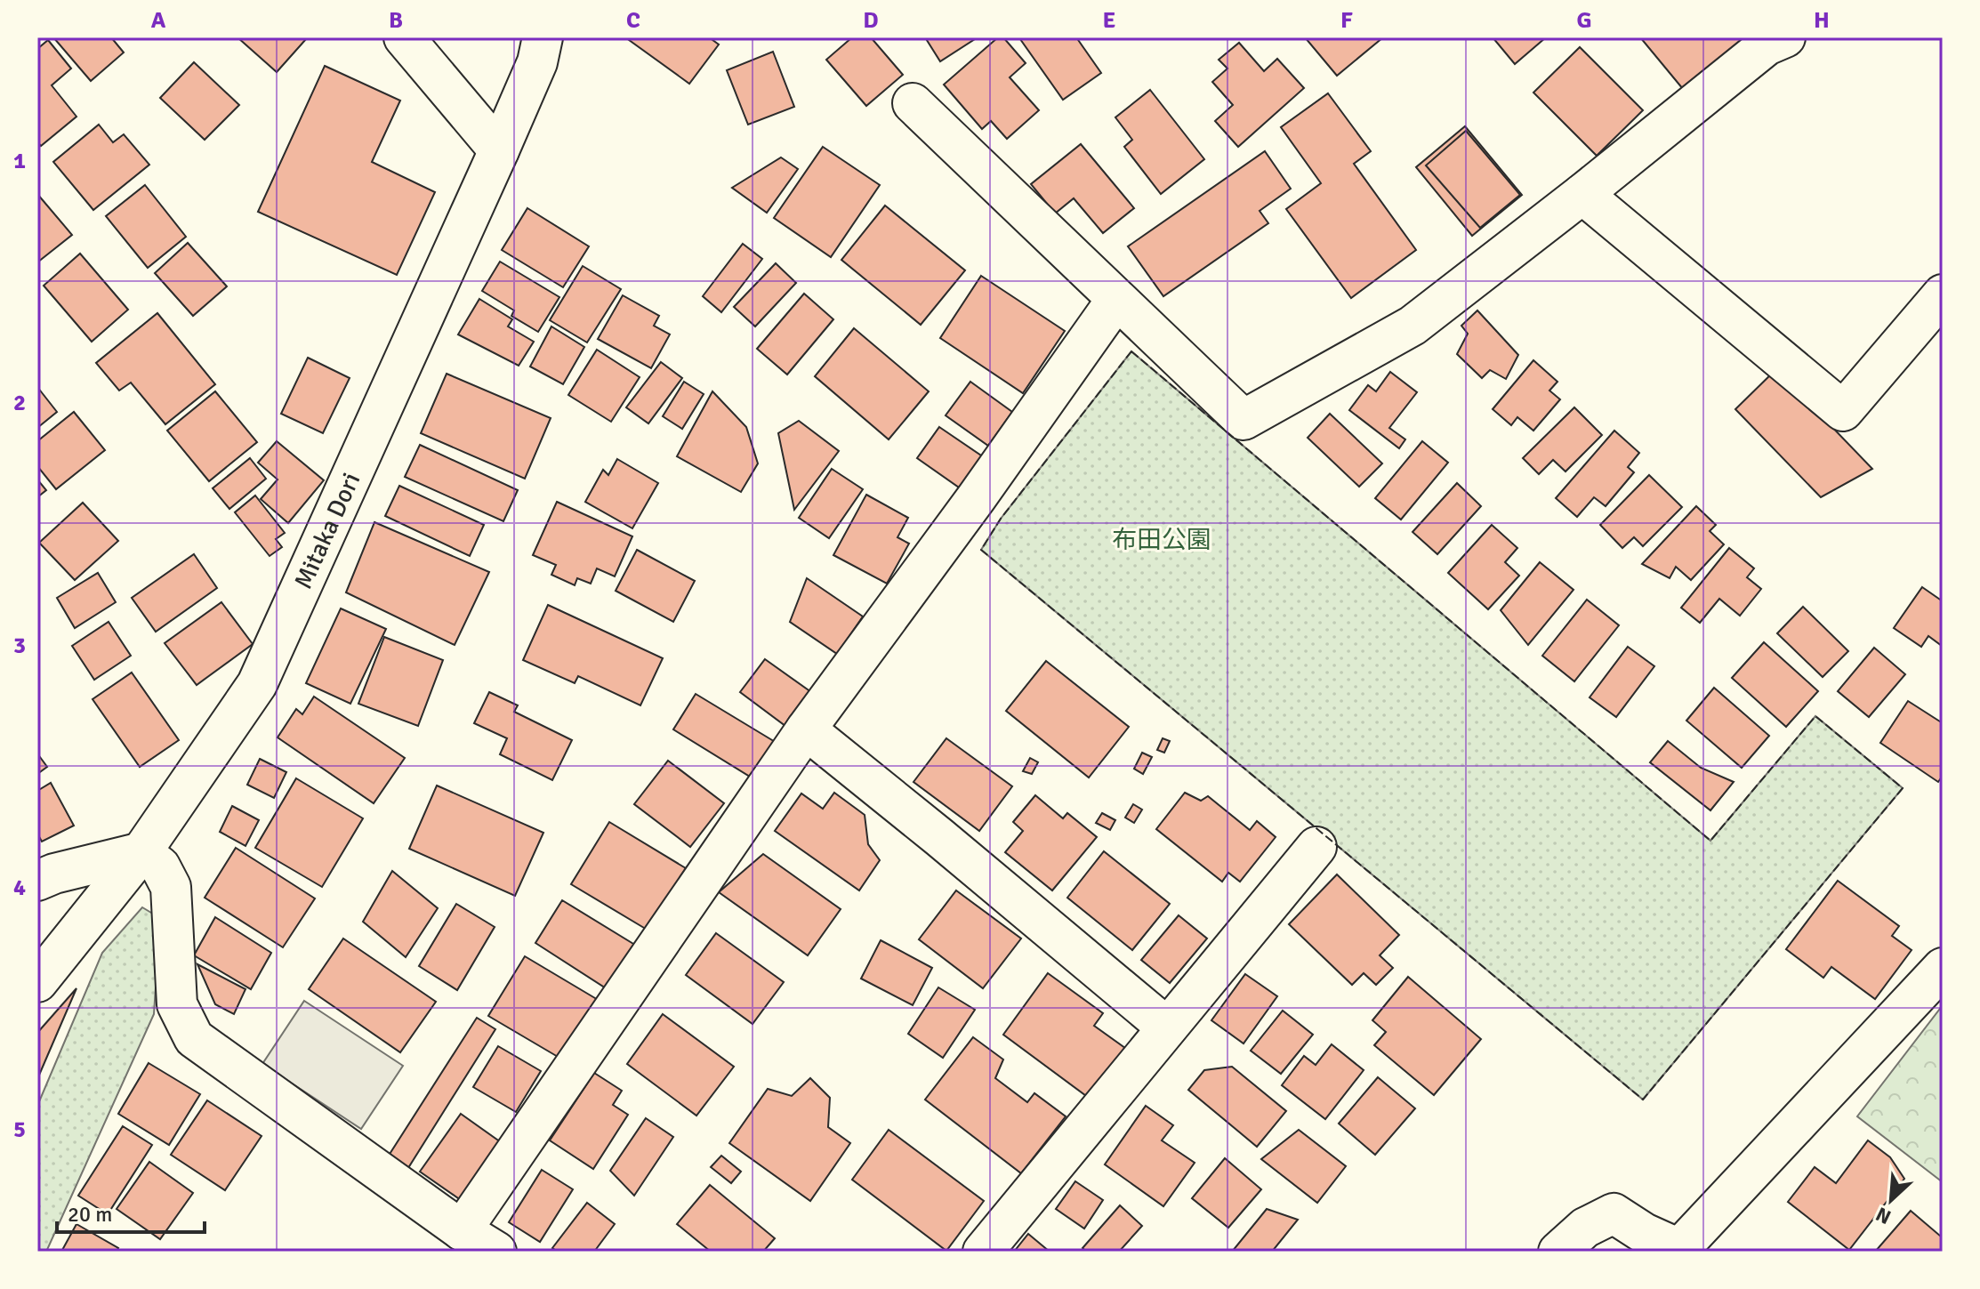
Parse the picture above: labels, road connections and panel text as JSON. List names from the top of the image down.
{
  "streets": {
    "street": ["Mitaka Dori"]
  },
  "parks": ["布田公園"],
  "scale_bar": "20 m",
  "north": "bottom left",
  "grid": {
    "columns": [
      "A",
      "B",
      "C",
      "D",
      "E",
      "F",
      "G",
      "H"
    ],
    "rows": [
      "1",
      "2",
      "3",
      "4",
      "5"
    ]
  }
}
